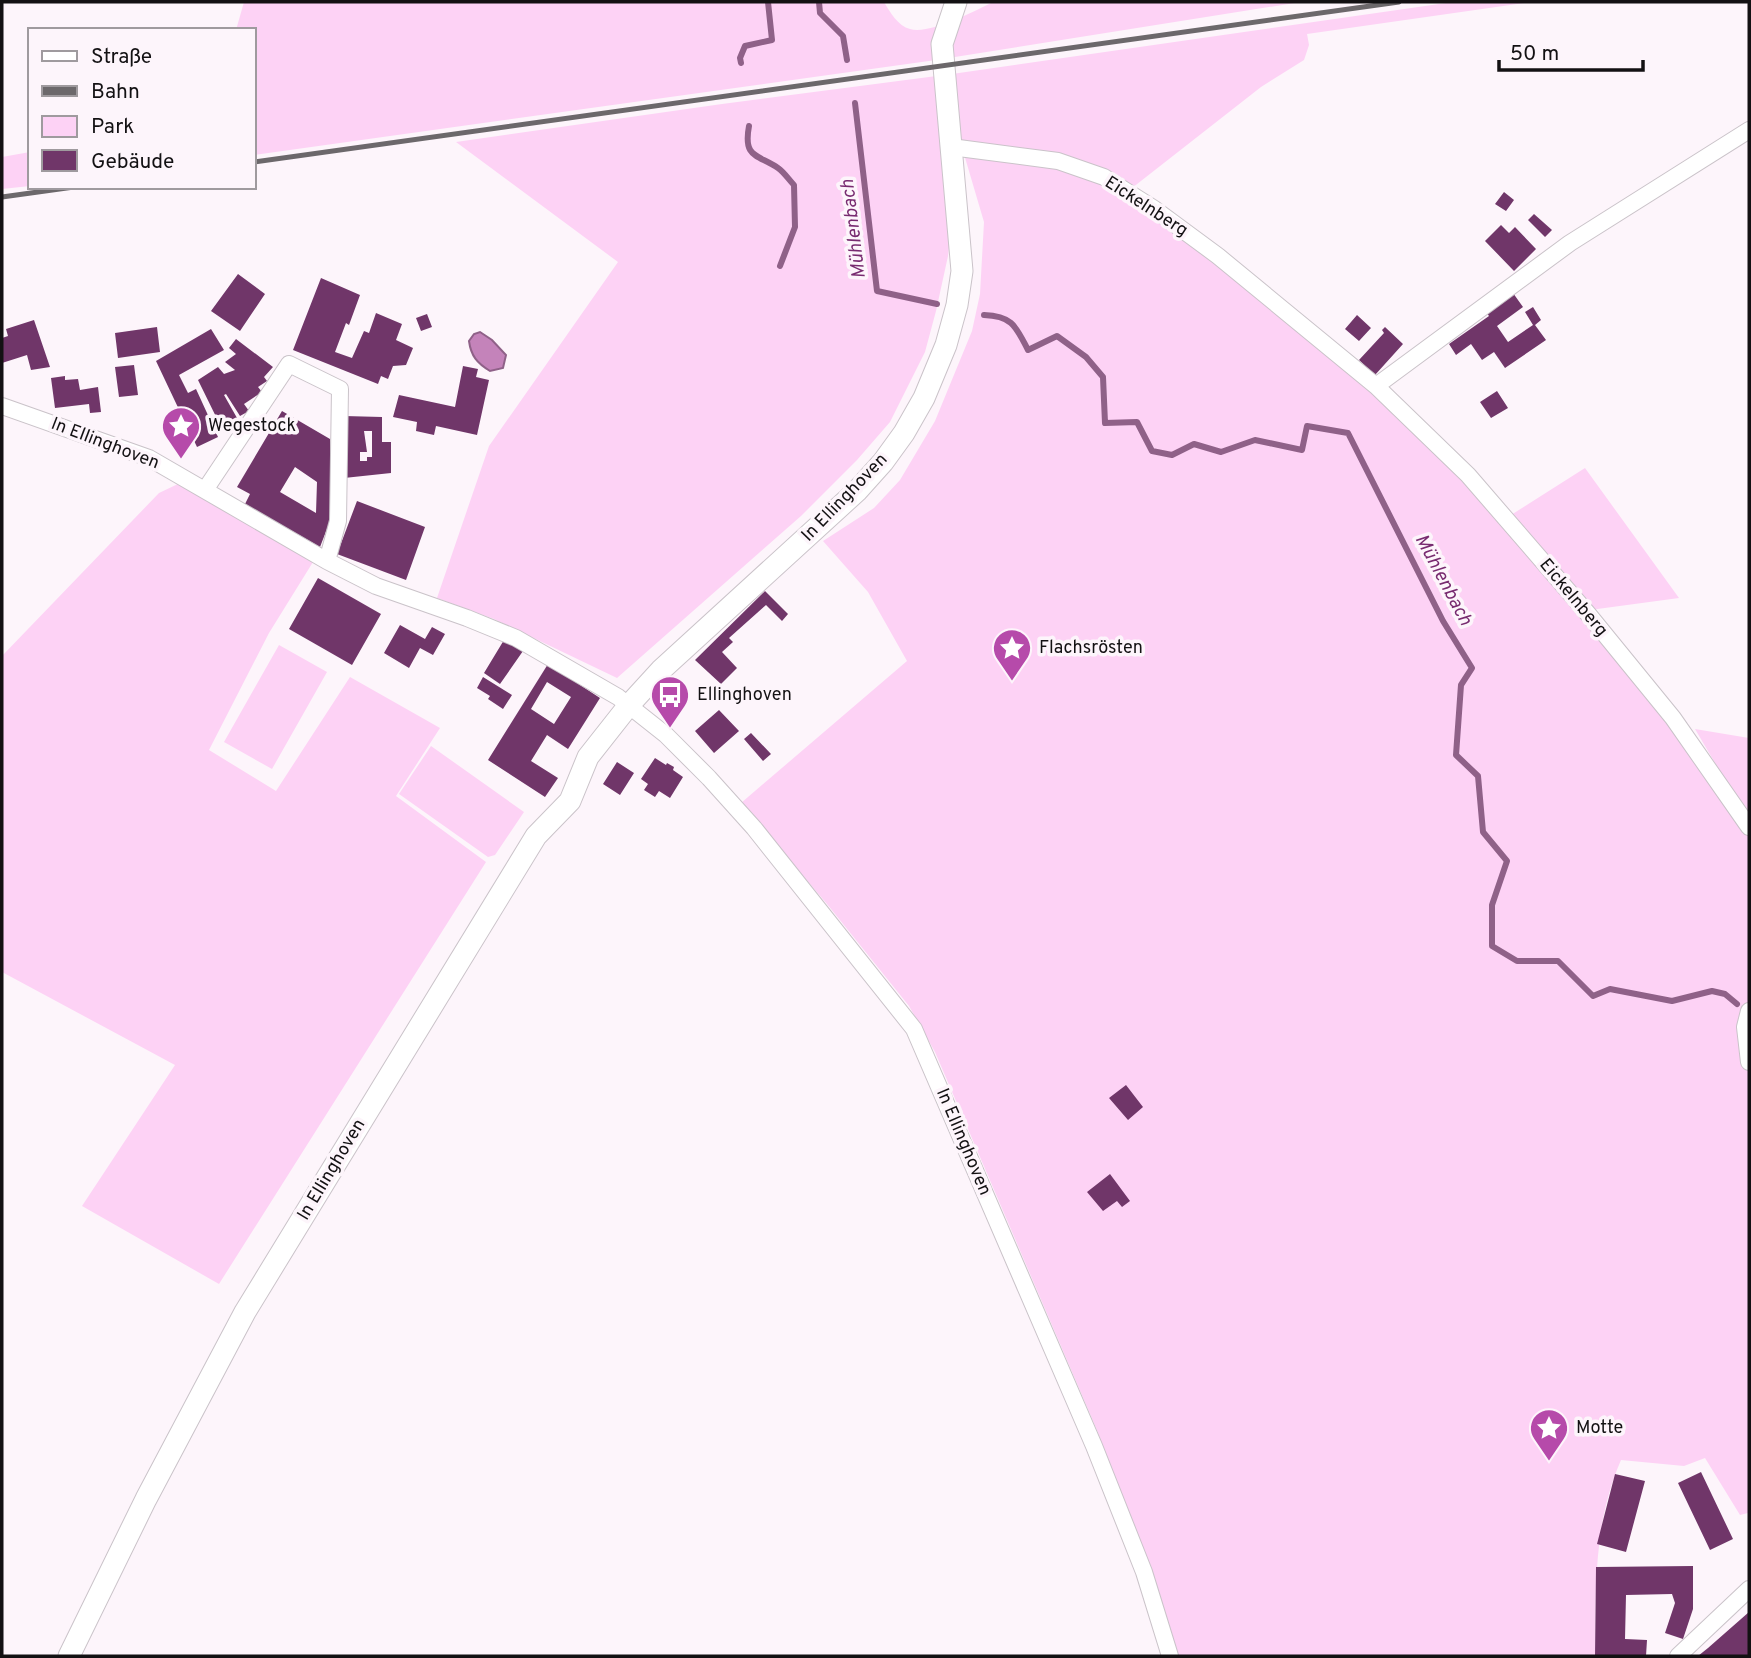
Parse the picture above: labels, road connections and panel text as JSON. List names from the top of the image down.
{
  "streets": {
    "street": ["Eickelnberg", "In Ellinghoven"]
  },
  "crossings": [
    ["Eickelnberg", "In Ellinghoven"]
  ],
  "water": ["Mühlenbach"],
  "places": {
    "place": ["Wegestock", "Flachsrösten", "Motte"],
    "bus stop": ["Ellinghoven"]
  },
  "legend": [
    "Straße",
    "Bahn",
    "Park",
    "Gebäude"
  ],
  "scale_bar": "50 m"
}
